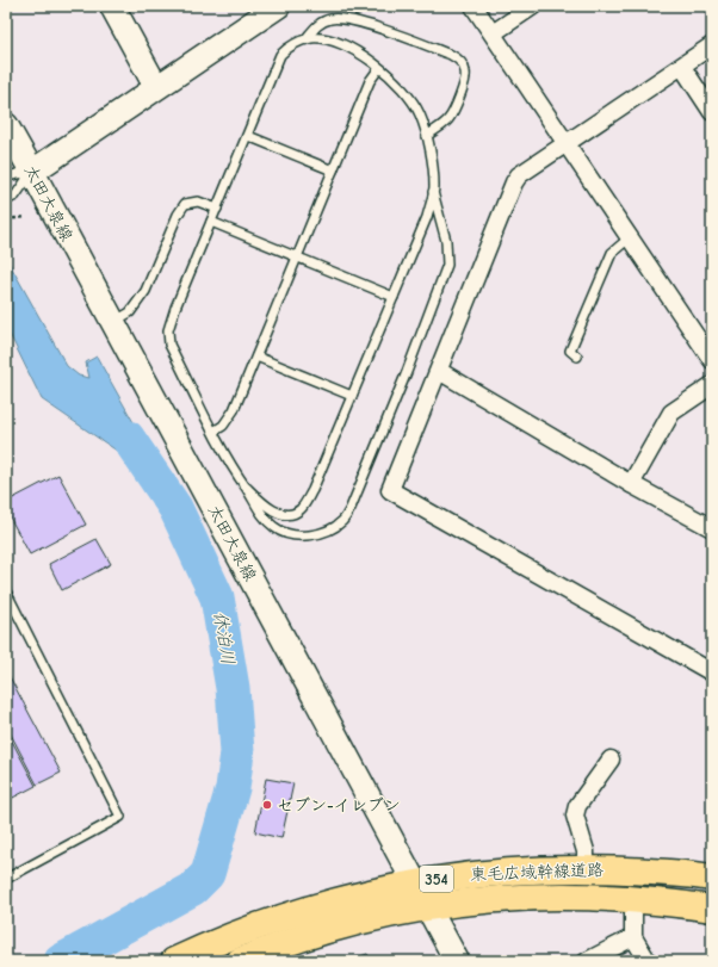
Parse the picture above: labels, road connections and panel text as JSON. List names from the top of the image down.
{
  "streets": {
    "highway": ["東毛広域幹線道路", "354"],
    "main road": ["太田大泉線"]
  },
  "crossings": [
    ["太田大泉線", "東毛広域幹線道路"]
  ],
  "water": ["休泊川"],
  "places": ["セブン-イレブン"]
}
